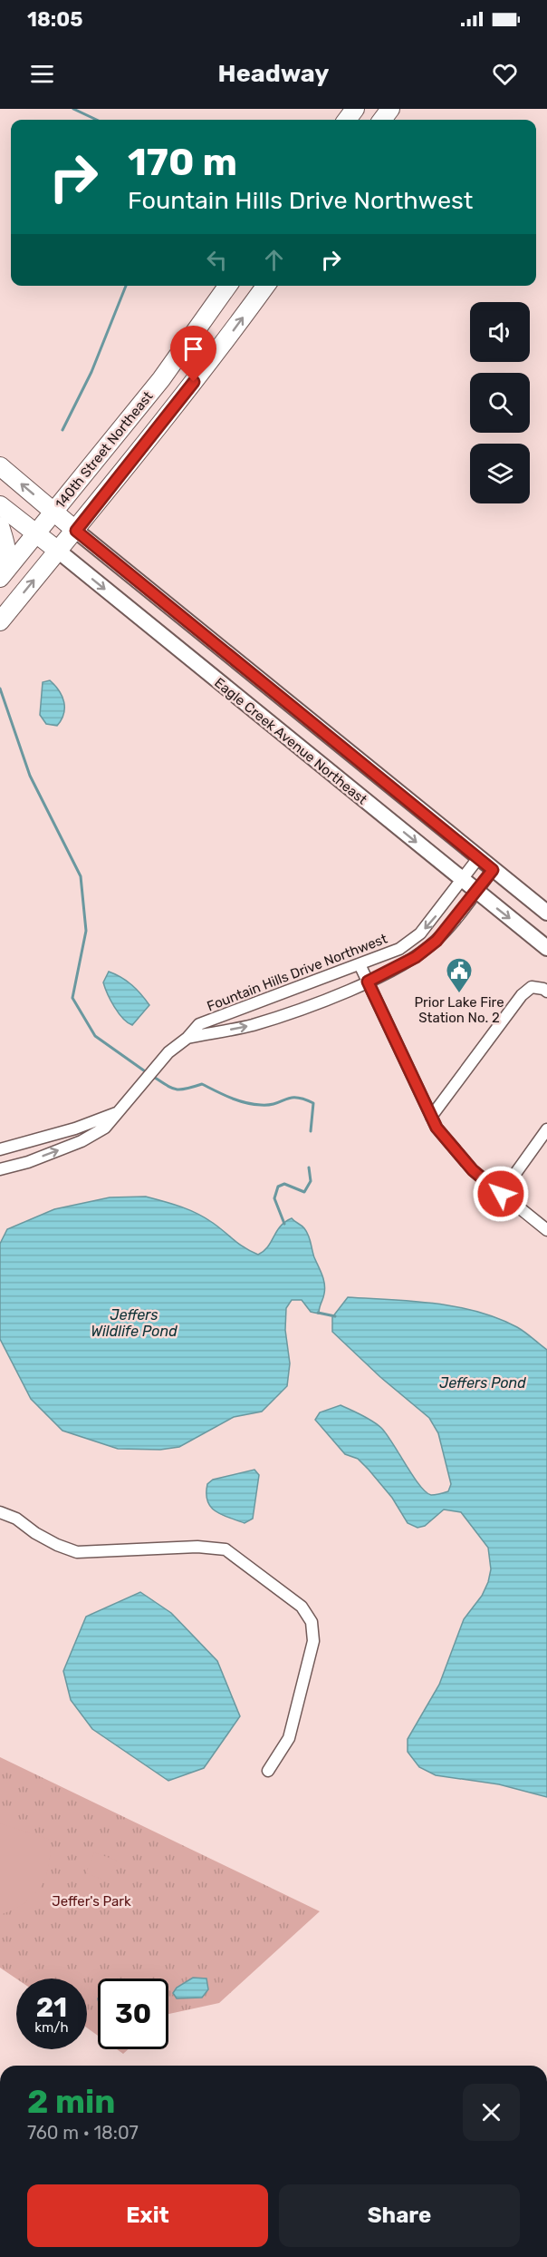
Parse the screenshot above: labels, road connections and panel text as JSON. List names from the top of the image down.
{
  "streets": {
    "main road": ["140th Street Northeast", "Eagle Creek Avenue Northeast"],
    "street": ["Fountain Hills Drive Northwest"]
  },
  "crossings": [
    ["140th Street Northeast", "Eagle Creek Avenue Northeast"],
    ["Eagle Creek Avenue Northeast", "Fountain Hills Drive Northwest"]
  ],
  "water": ["Jeffers Wildlife Pond", "Jeffers Pond"],
  "parks": ["Jeffer's Park"],
  "places": {
    "public building": ["Prior Lake Fire Station No. 2"]
  },
  "page": {
    "status": "18:05",
    "header": "Headway",
    "turn": ["170 m", "Fountain Hills Drive Northwest"],
    "speed": "21 km/h",
    "limit": "30",
    "heading": ["2 min", "760 m · 18:07"],
    "buttons": ["Exit", "Share"]
  }
}
